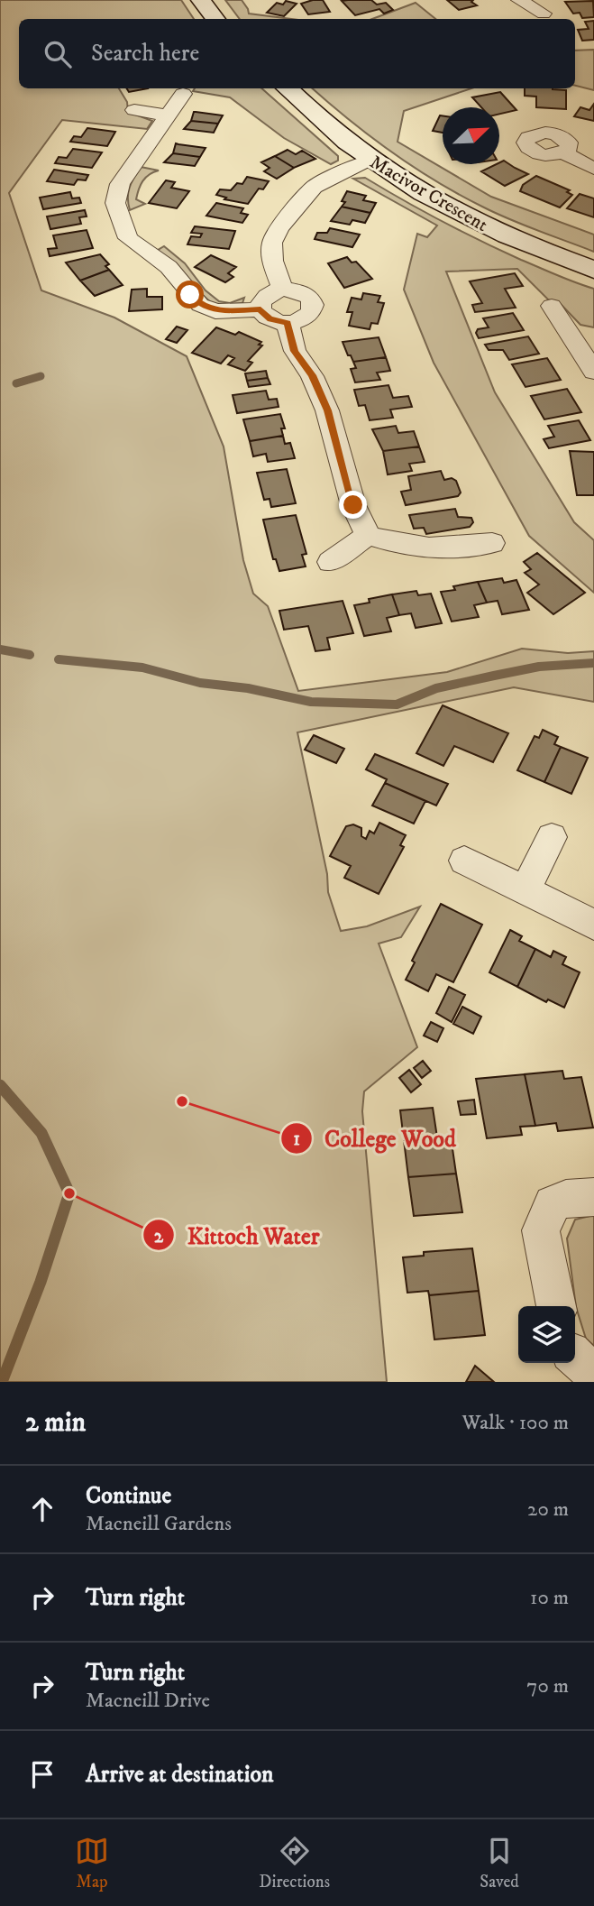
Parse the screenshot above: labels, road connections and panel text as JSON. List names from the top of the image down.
{
  "streets": {
    "street": ["Macivor Crescent"]
  },
  "places": ["College Wood", "Kittoch Water"],
  "north": "top right",
  "page": {
    "search": "Search here",
    "heading": ["2 min", "Walk · 100 m"],
    "list": [
      ["Continue", "Macneill Gardens", "20 m"],
      ["Turn right", "10 m"],
      ["Turn right", "Macneill Drive", "70 m"],
      "Arrive at destination"
    ],
    "nav": ["Map", "Directions", "Saved"]
  }
}
